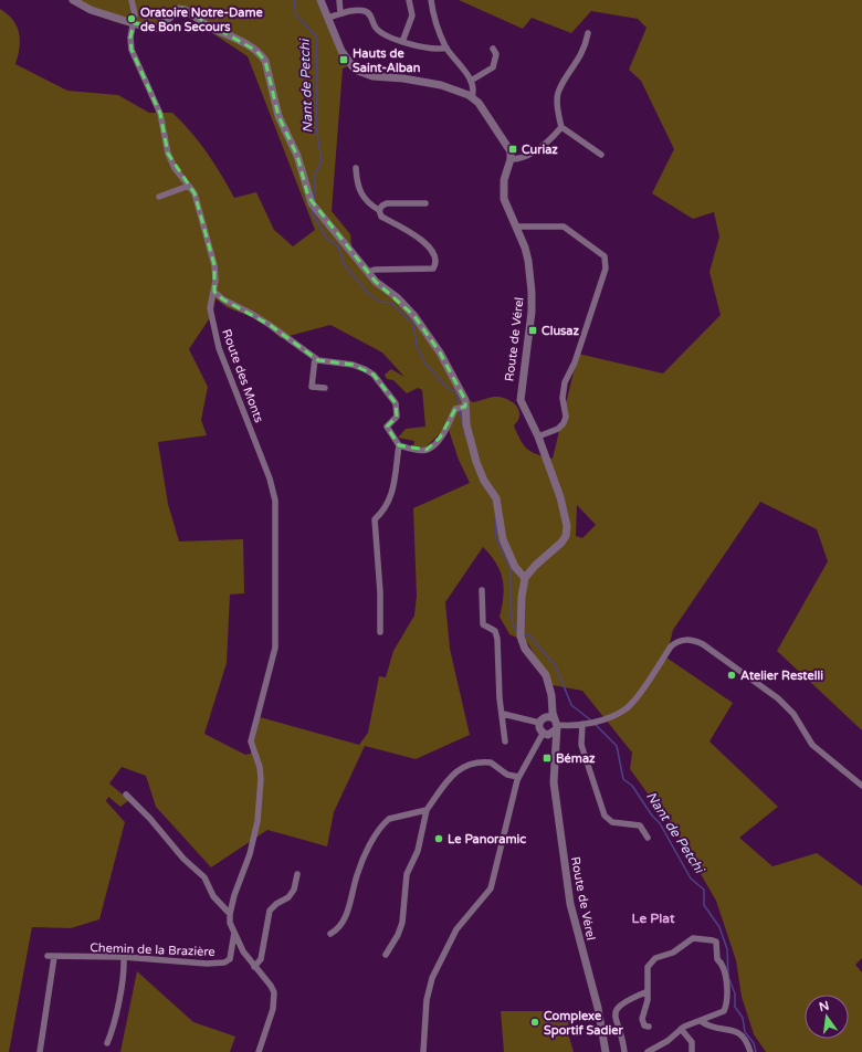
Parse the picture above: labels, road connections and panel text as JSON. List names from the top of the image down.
{
  "streets": {
    "street": ["Route de Vérel", "Route des Monts", "Chemin de la Brazière"]
  },
  "districts": ["Le Plat"],
  "water": ["Nant de Petchi"],
  "places": {
    "other": [
      "Oratoire Notre-Dame de Bon Secours",
      "Atelier Restelli",
      "Le Panoramic",
      "Complexe Sportif Sadier"
    ],
    "transit": [
      "Hauts de Saint-Alban",
      "Curiaz",
      "Clusaz",
      "Bémaz"
    ]
  },
  "north": "top"
}
